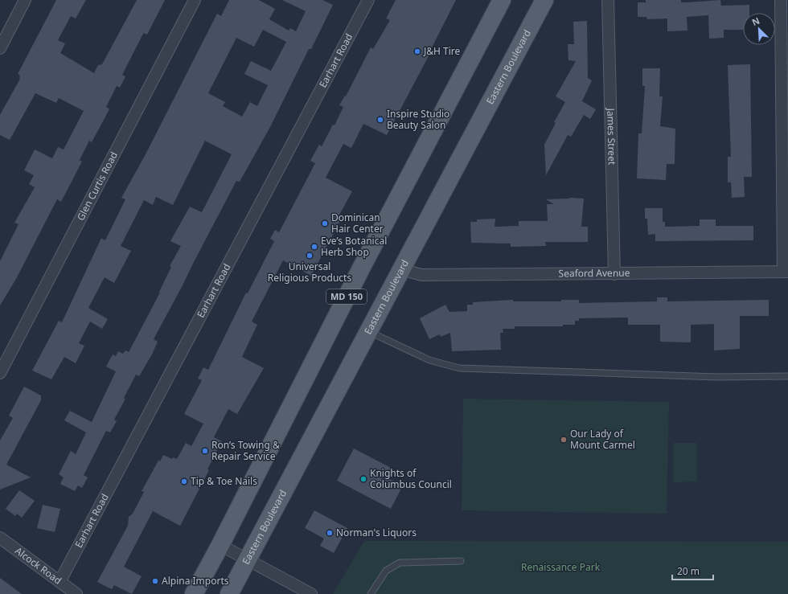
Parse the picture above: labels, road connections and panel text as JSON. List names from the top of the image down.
{
  "streets": {
    "main road": ["Eastern Boulevard", "MD 150"],
    "street": [
      "Earhart Road",
      "James Street",
      "Glen Curtis Road",
      "Seaford Avenue",
      "Alcock Road"
    ]
  },
  "crossings": [
    ["Earhart Road", "Alcock Road"],
    ["Eastern Boulevard", "Seaford Avenue"],
    ["James Street", "Seaford Avenue"]
  ],
  "parks": ["Renaissance Park"],
  "places": [
    "J&H Tire",
    "Inspire Studio Beauty Salon",
    "Dominican Hair Center",
    "Eve’s Botanical Herb Shop",
    "Universal Religious Products",
    "Our Lady of Mount Carmel",
    "Ron’s Towing & Repair Service",
    "Knights of Columbus Council",
    "Tip & Toe Nails",
    "Norman's Liquors",
    "Alpina Imports"
  ],
  "scale_bar": "20 m",
  "north": "top left"
}
